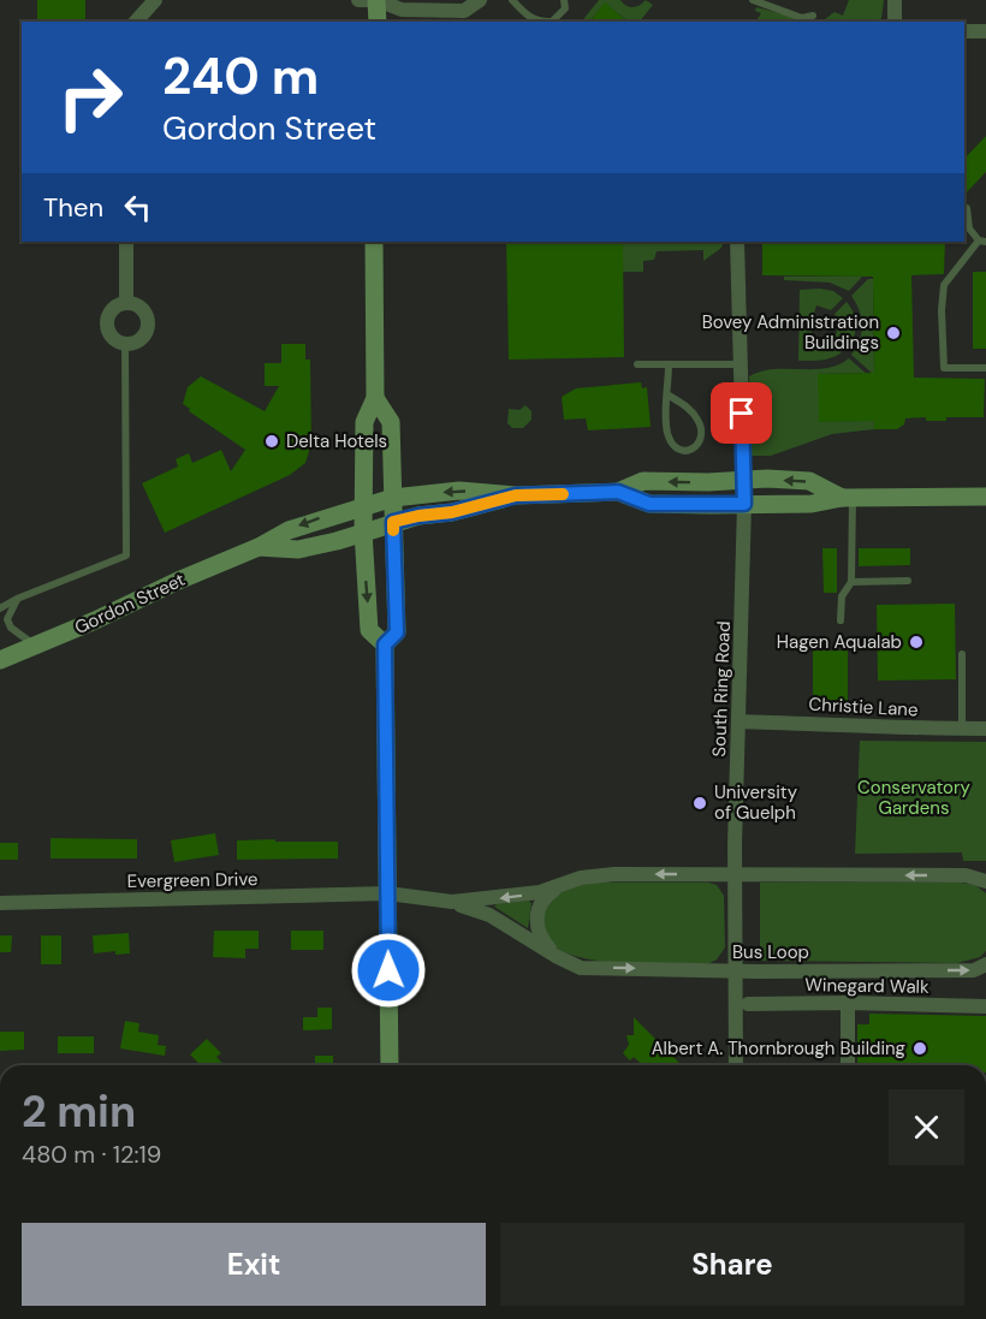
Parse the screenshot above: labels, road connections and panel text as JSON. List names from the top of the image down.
{
  "streets": {
    "main road": ["Gordon Street"],
    "street": [
      "South Ring Road",
      "Christie Lane",
      "Evergreen Drive",
      "Bus Loop",
      "Winegard Walk"
    ]
  },
  "crossings": [
    ["Gordon Street", "South Ring Road"],
    ["South Ring Road", "Christie Lane"],
    ["South Ring Road", "Bus Loop"],
    ["Evergreen Drive", "Bus Loop"]
  ],
  "parks": ["Conservatory Gardens"],
  "places": [
    "Bovey Administration Buildings",
    "Delta Hotels",
    "Hagen Aqualab",
    "University of Guelph",
    "Albert A. Thornbrough Building"
  ],
  "page": {
    "turn": ["240 m", "Gordon Street"],
    "then": "Then",
    "heading": ["2 min", "480 m · 12:19"],
    "buttons": ["Exit", "Share"]
  }
}
